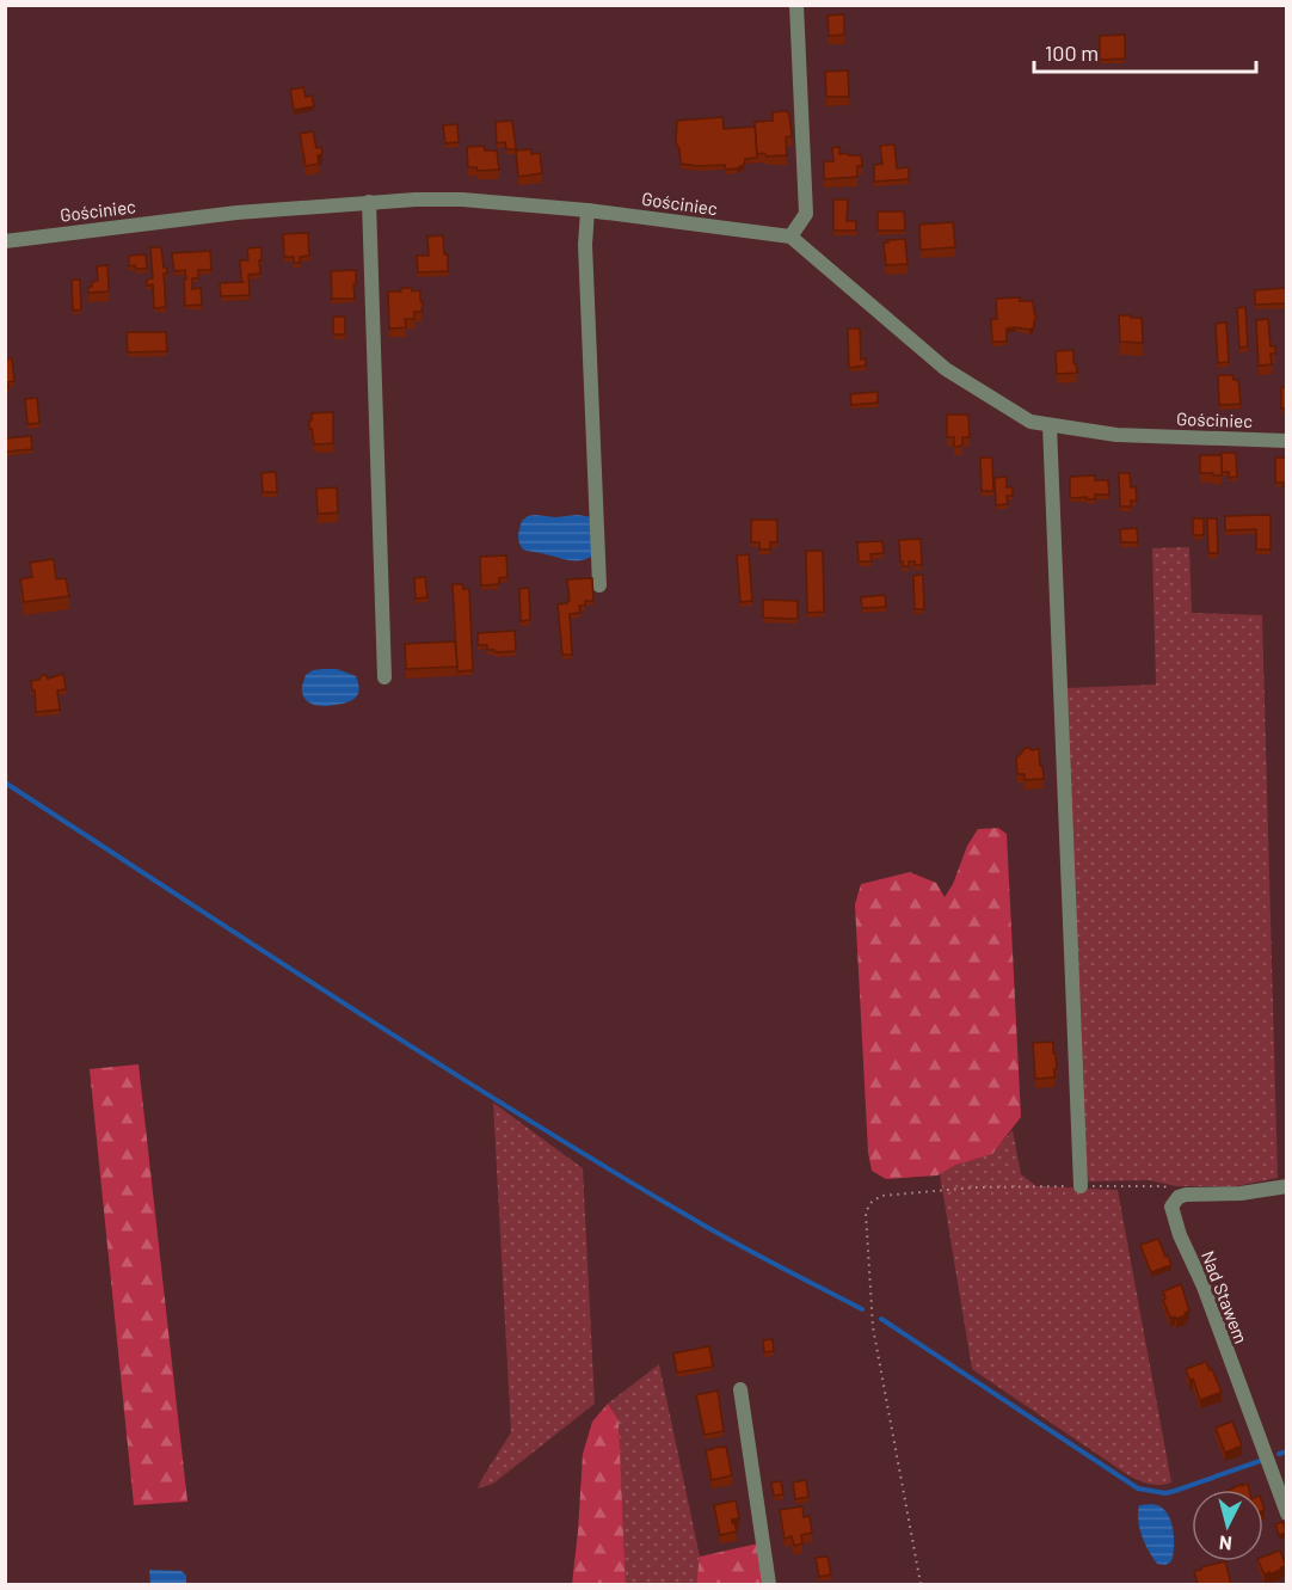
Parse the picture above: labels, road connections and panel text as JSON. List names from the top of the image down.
{
  "streets": {
    "street": ["Gościniec", "Nad Stawem"]
  },
  "scale_bar": "100 m",
  "north": "bottom"
}
